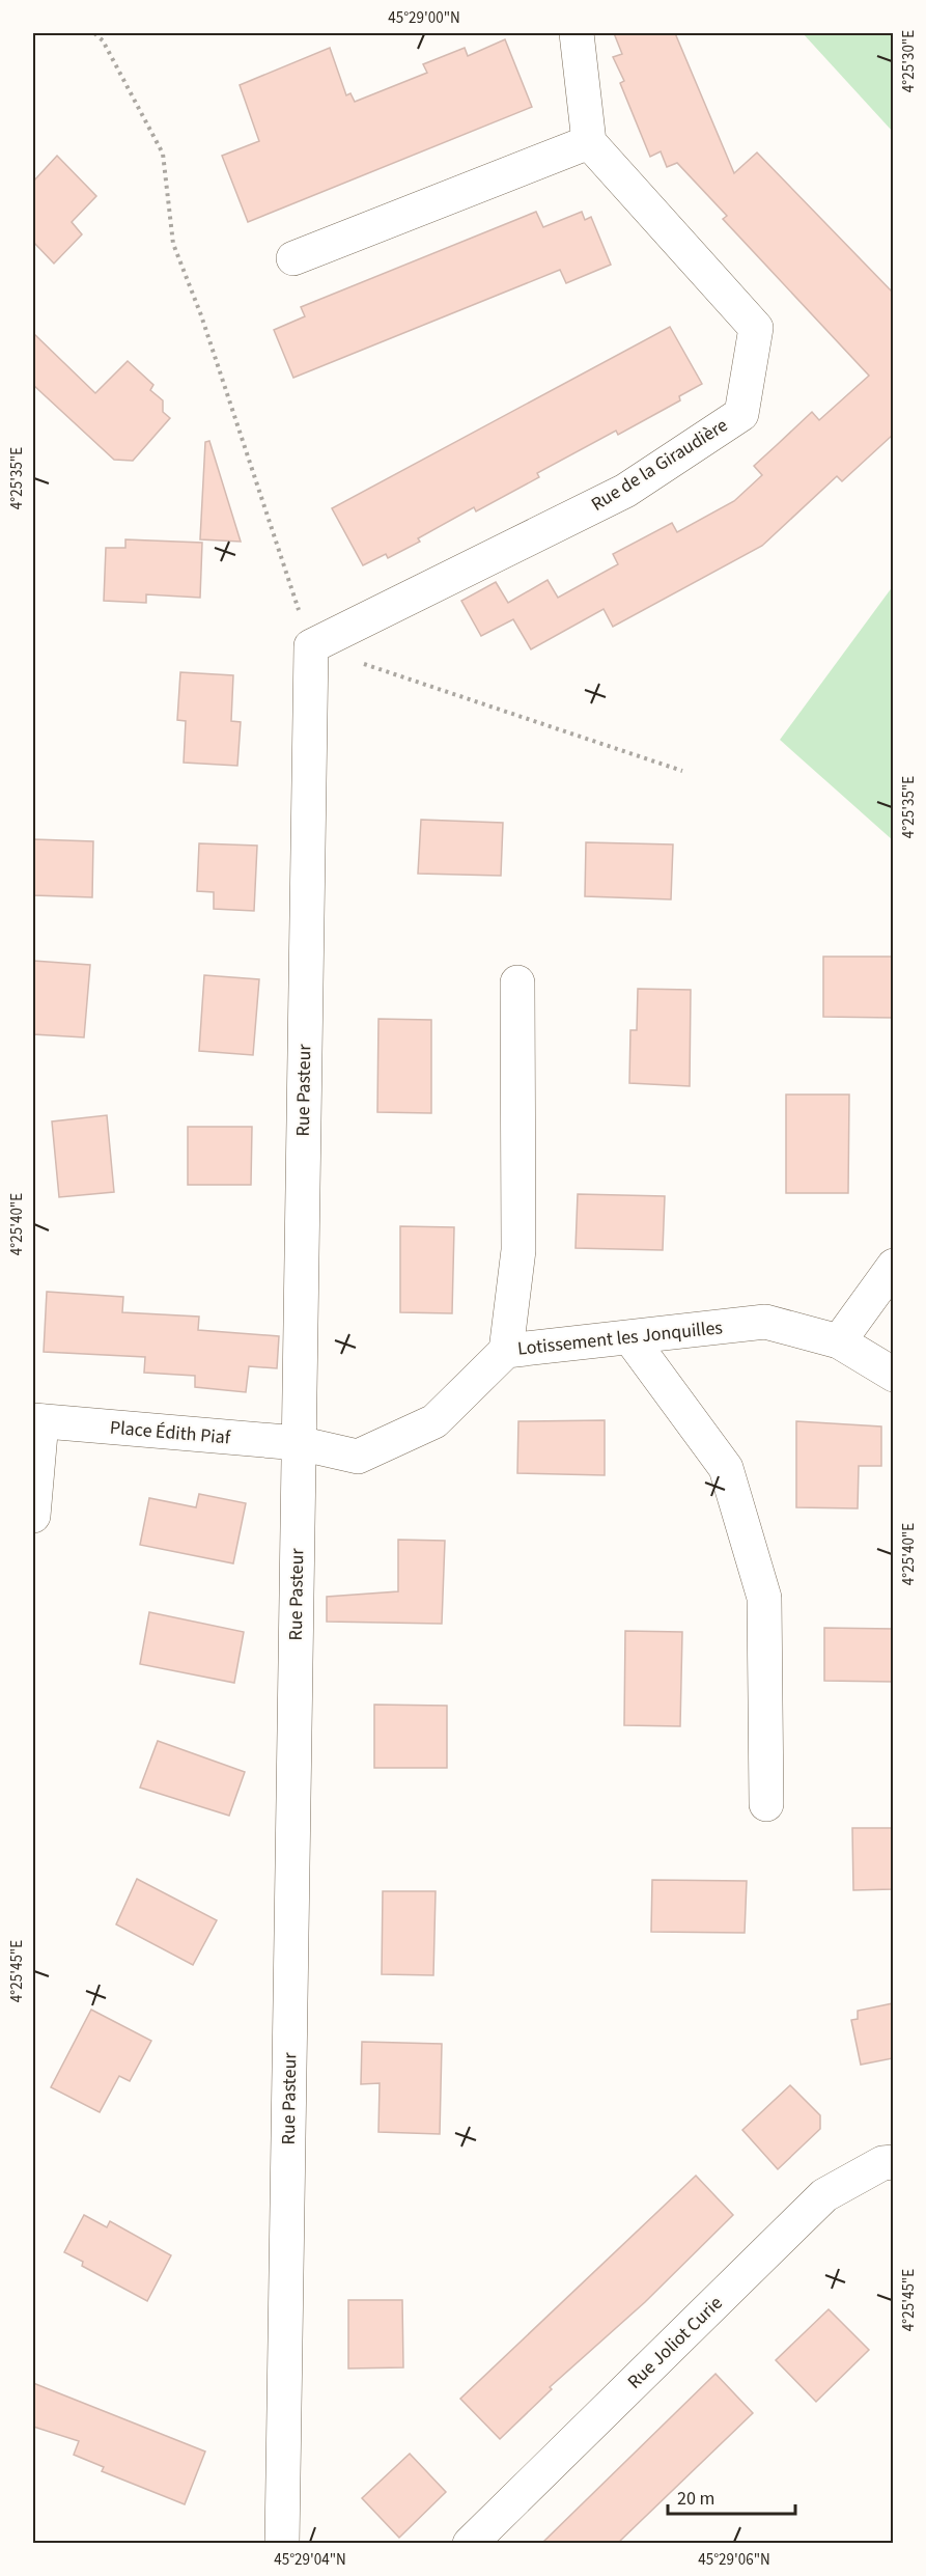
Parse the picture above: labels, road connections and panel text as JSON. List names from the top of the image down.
{
  "streets": {
    "street": [
      "Rue de la Giraudière",
      "Rue Pasteur",
      "Lotissement les Jonquilles",
      "Place Édith Piaf",
      "Rue Joliot Curie"
    ]
  },
  "crossings": [
    ["Rue de la Giraudière", "Rue Pasteur"],
    ["Rue Pasteur", "Lotissement les Jonquilles"],
    ["Rue Pasteur", "Place Édith Piaf"],
    ["Lotissement les Jonquilles", "Place Édith Piaf"]
  ],
  "scale_bar": "20 m",
  "coordinates": [
    "45°29'00\"N",
    "4°25'30\"E",
    "4°25'35\"E",
    "4°25'40\"E",
    "4°25'45\"E",
    "45°29'04\"N",
    "45°29'06\"N"
  ]
}
